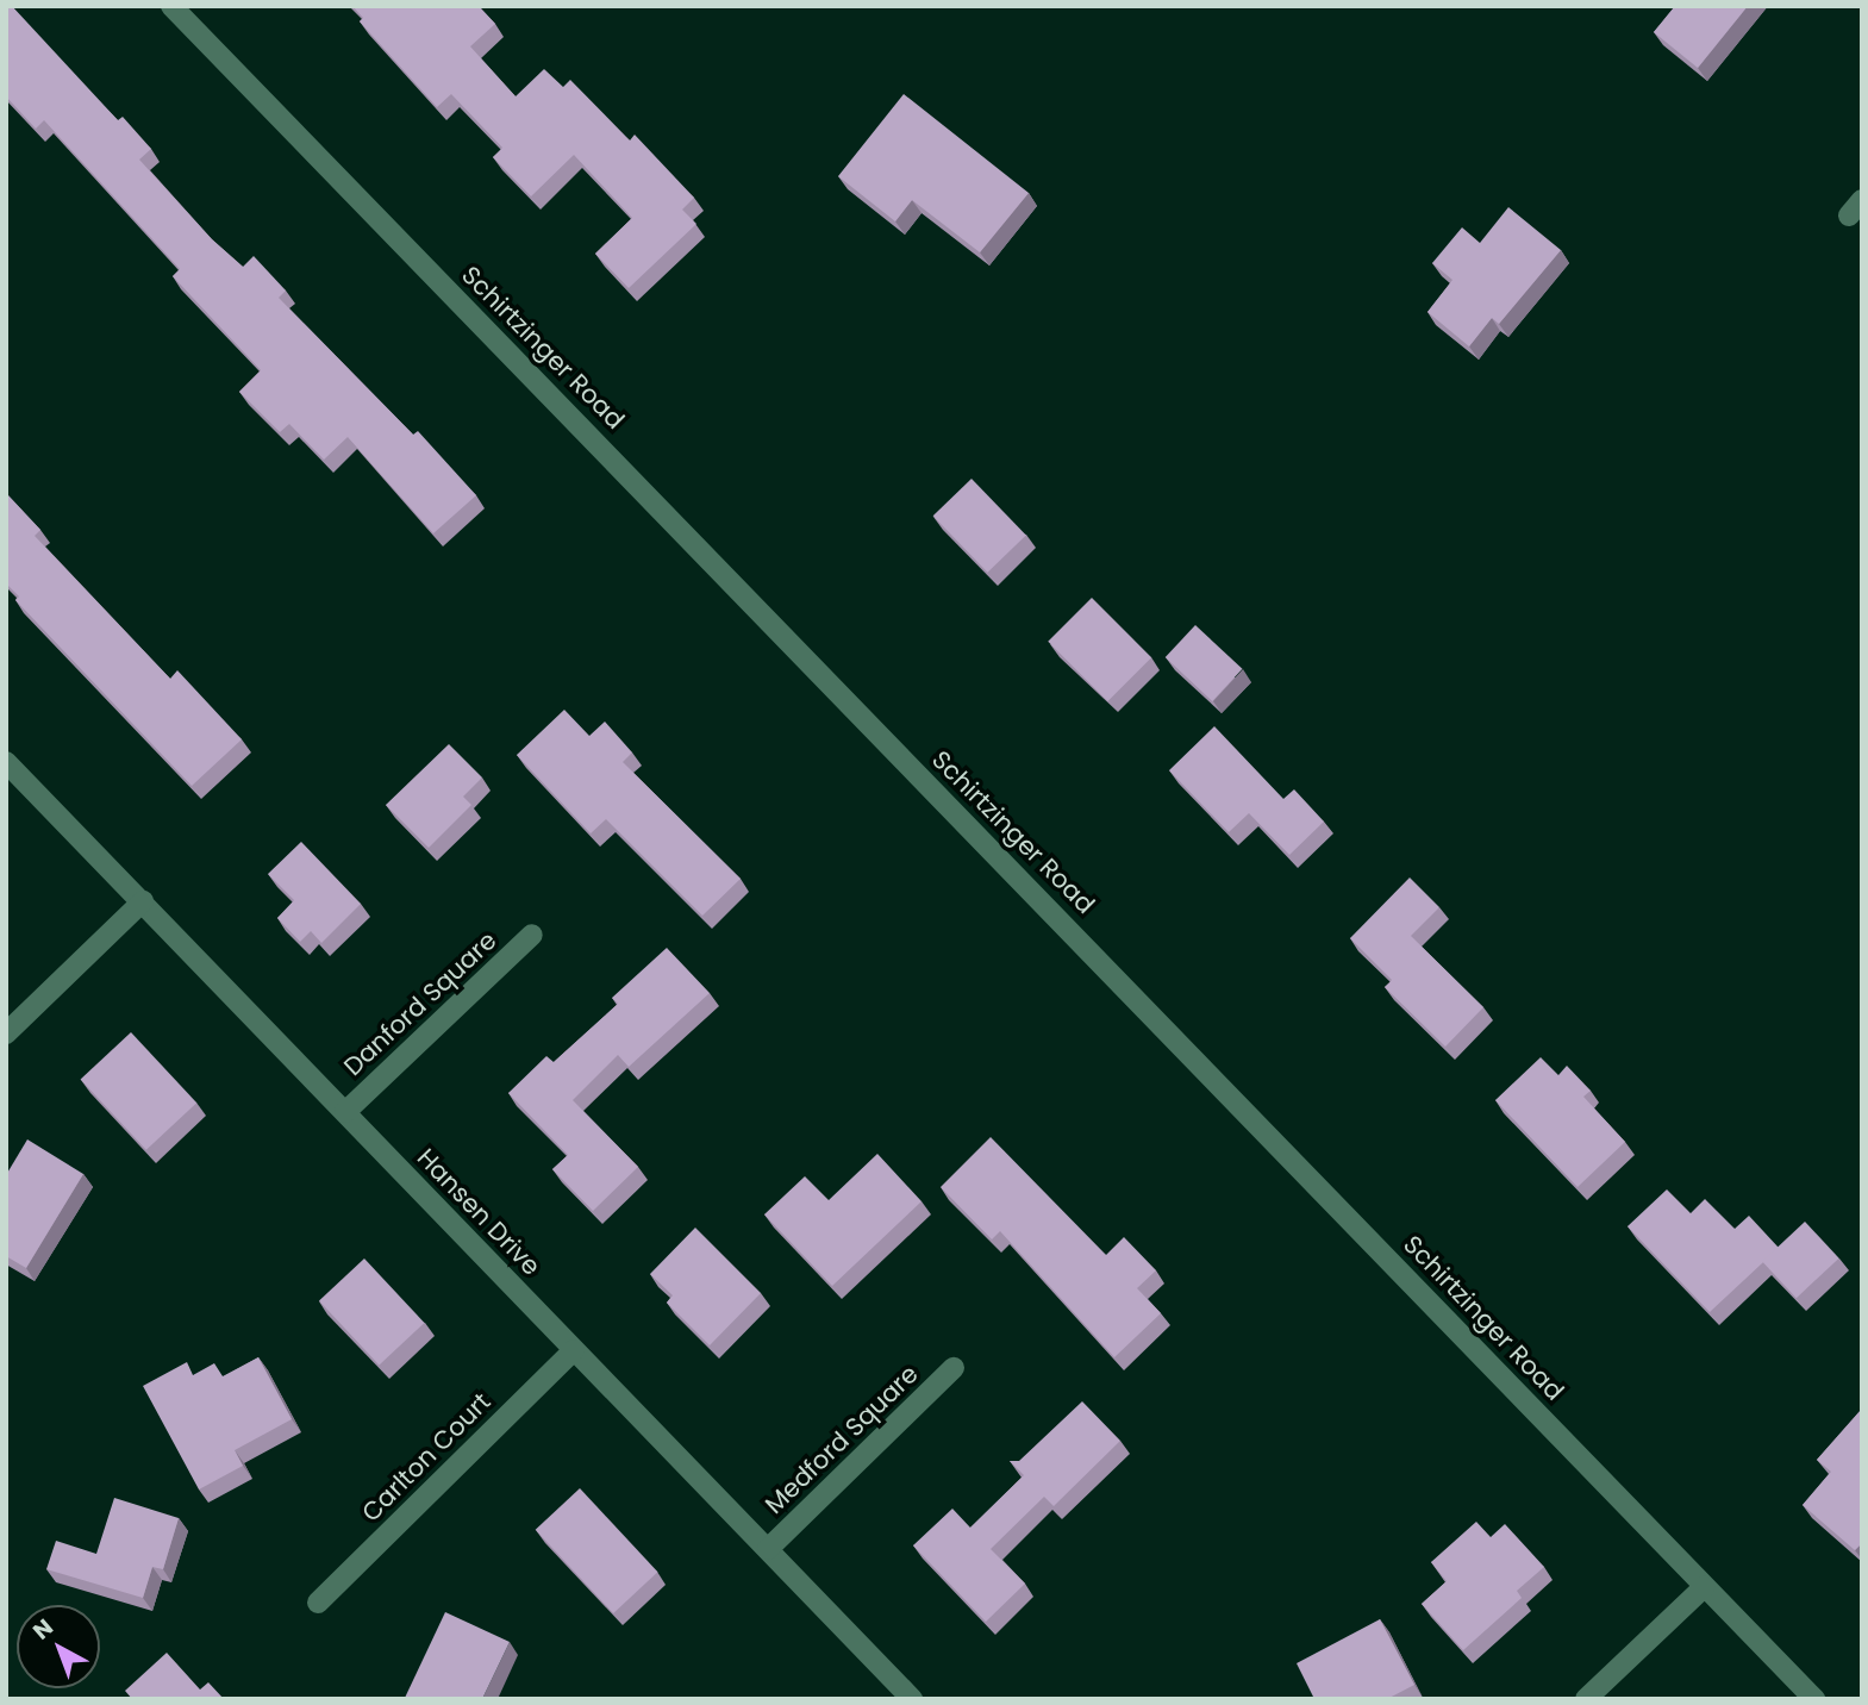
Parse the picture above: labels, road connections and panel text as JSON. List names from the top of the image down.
{
  "streets": {
    "street": [
      "Schirtzinger Road",
      "Danford Square",
      "Hansen Drive",
      "Medford Square",
      "Carlton Court"
    ]
  },
  "crossings": [
    ["Danford Square", "Hansen Drive"],
    ["Hansen Drive", "Medford Square"],
    ["Hansen Drive", "Carlton Court"]
  ],
  "north": "top left"
}
